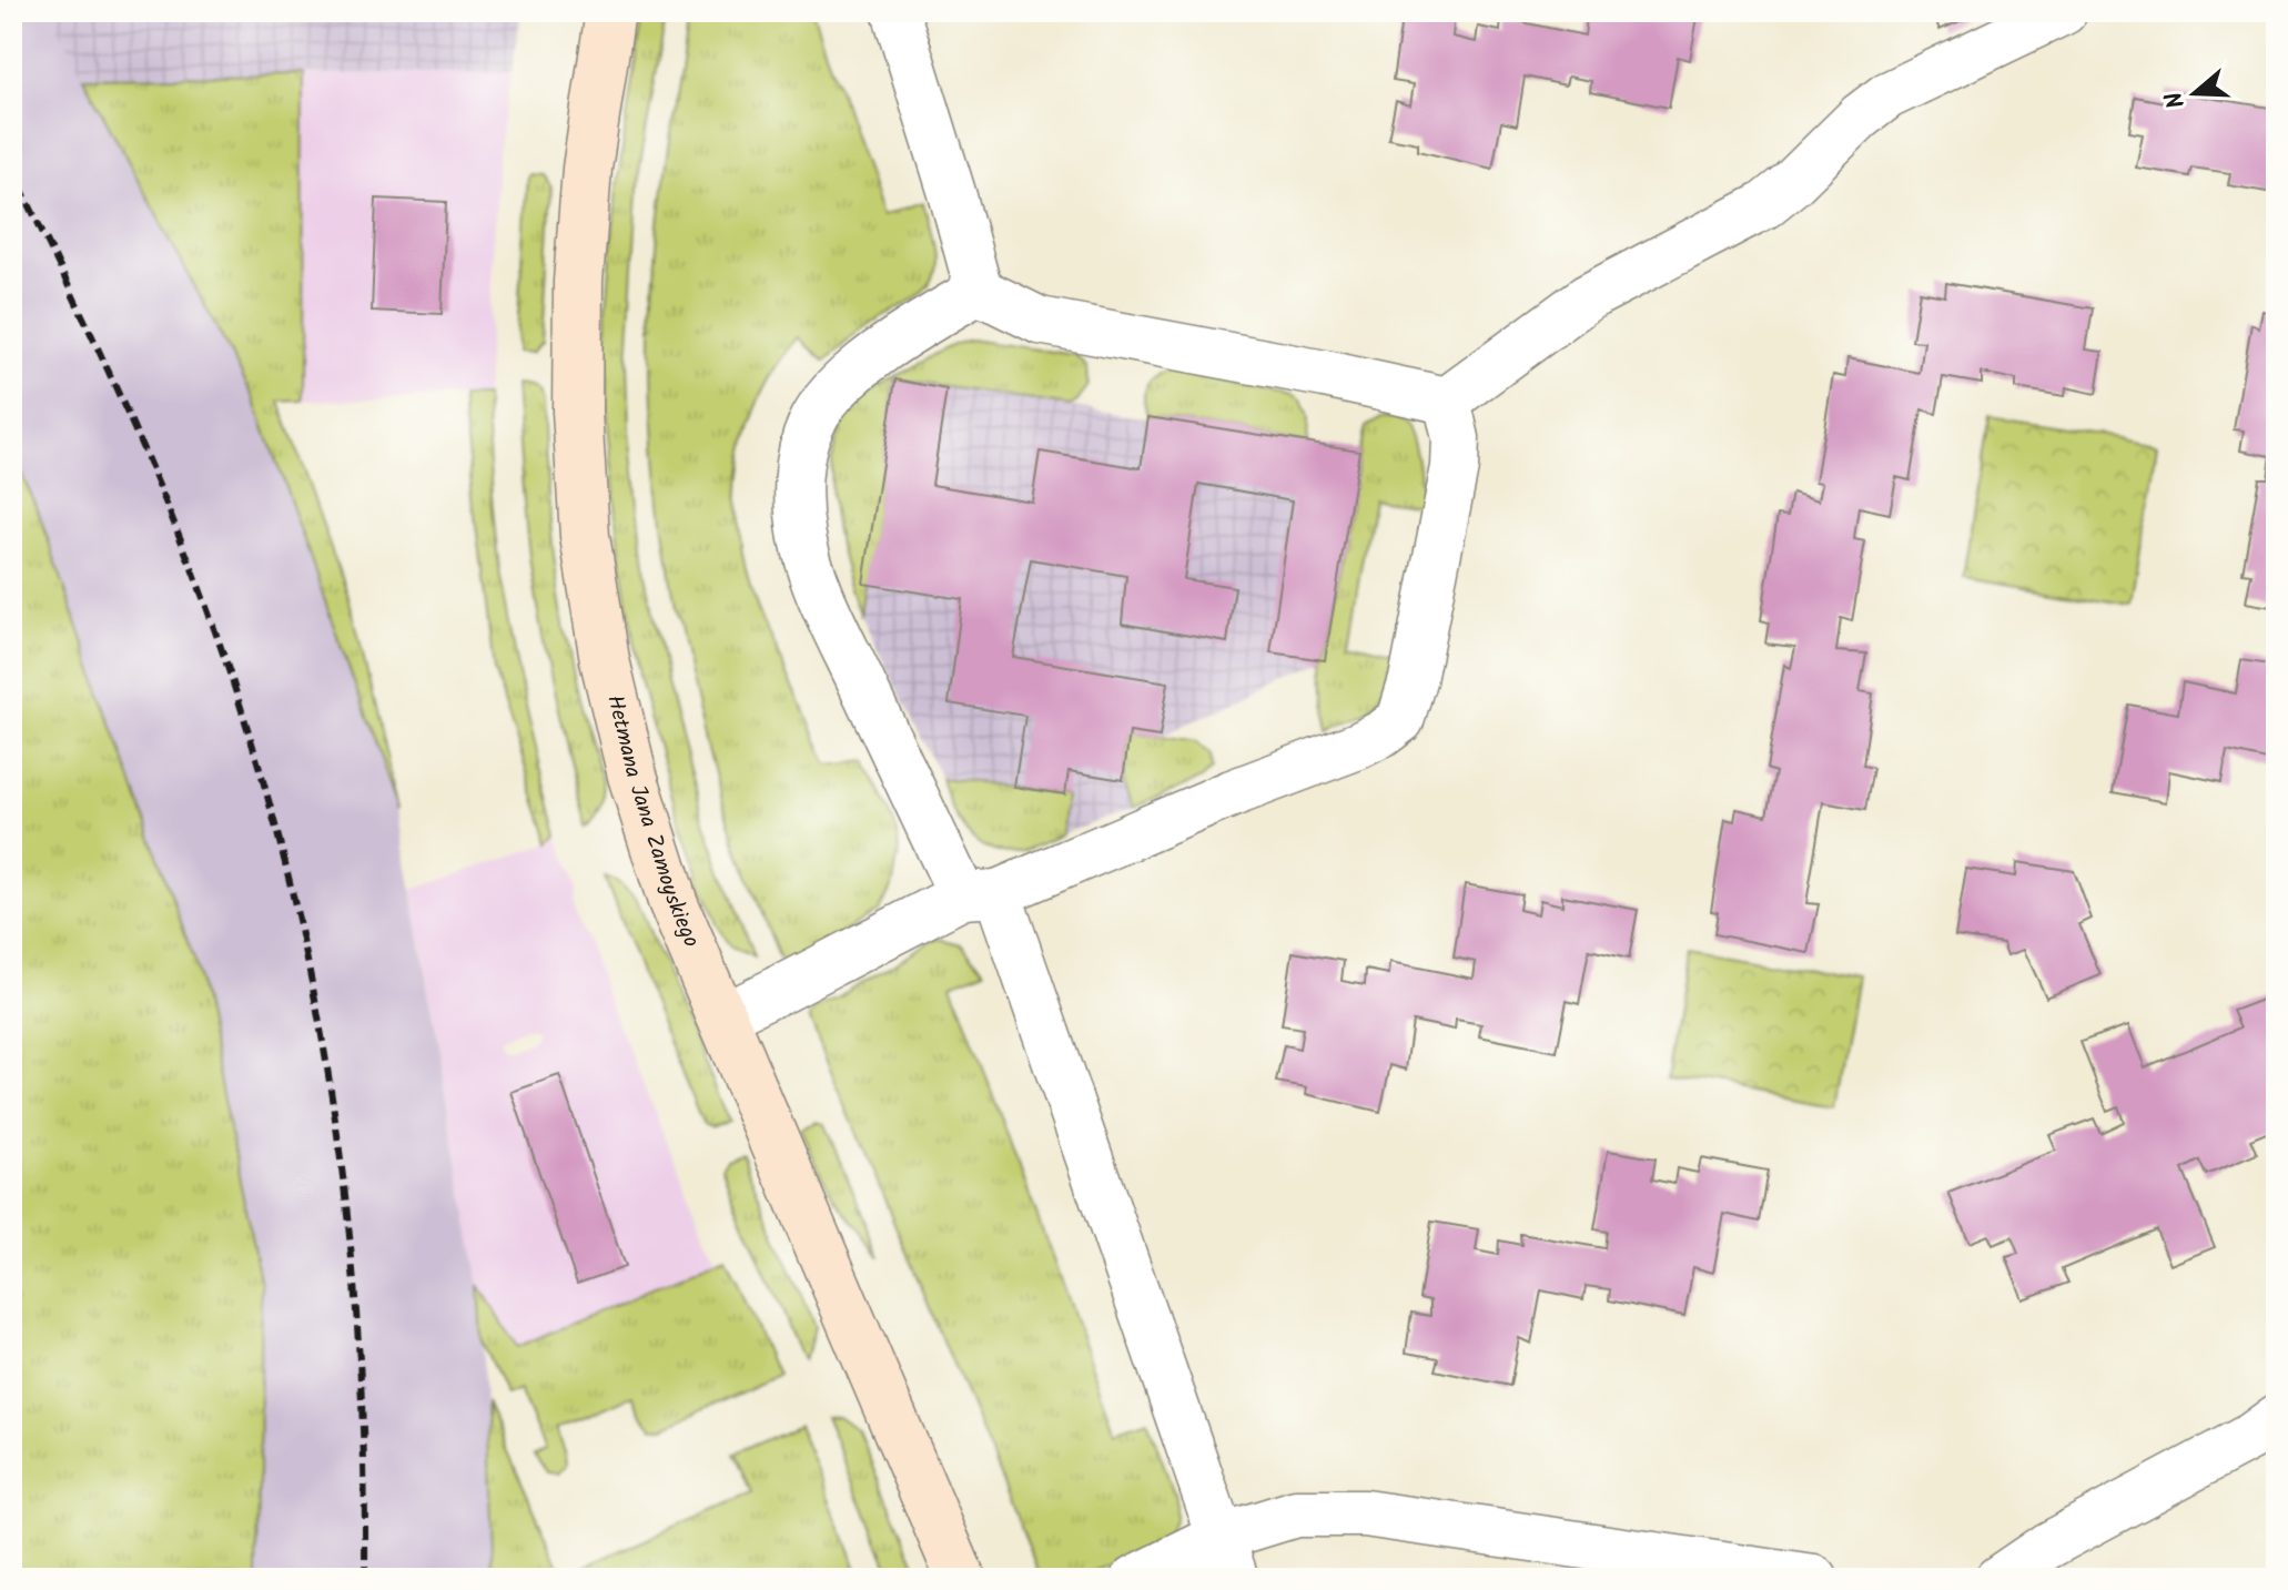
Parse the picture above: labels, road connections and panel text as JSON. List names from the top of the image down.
{
  "streets": {
    "street": ["Hetmana Jana Zamoyskiego"]
  },
  "north": "left"
}
